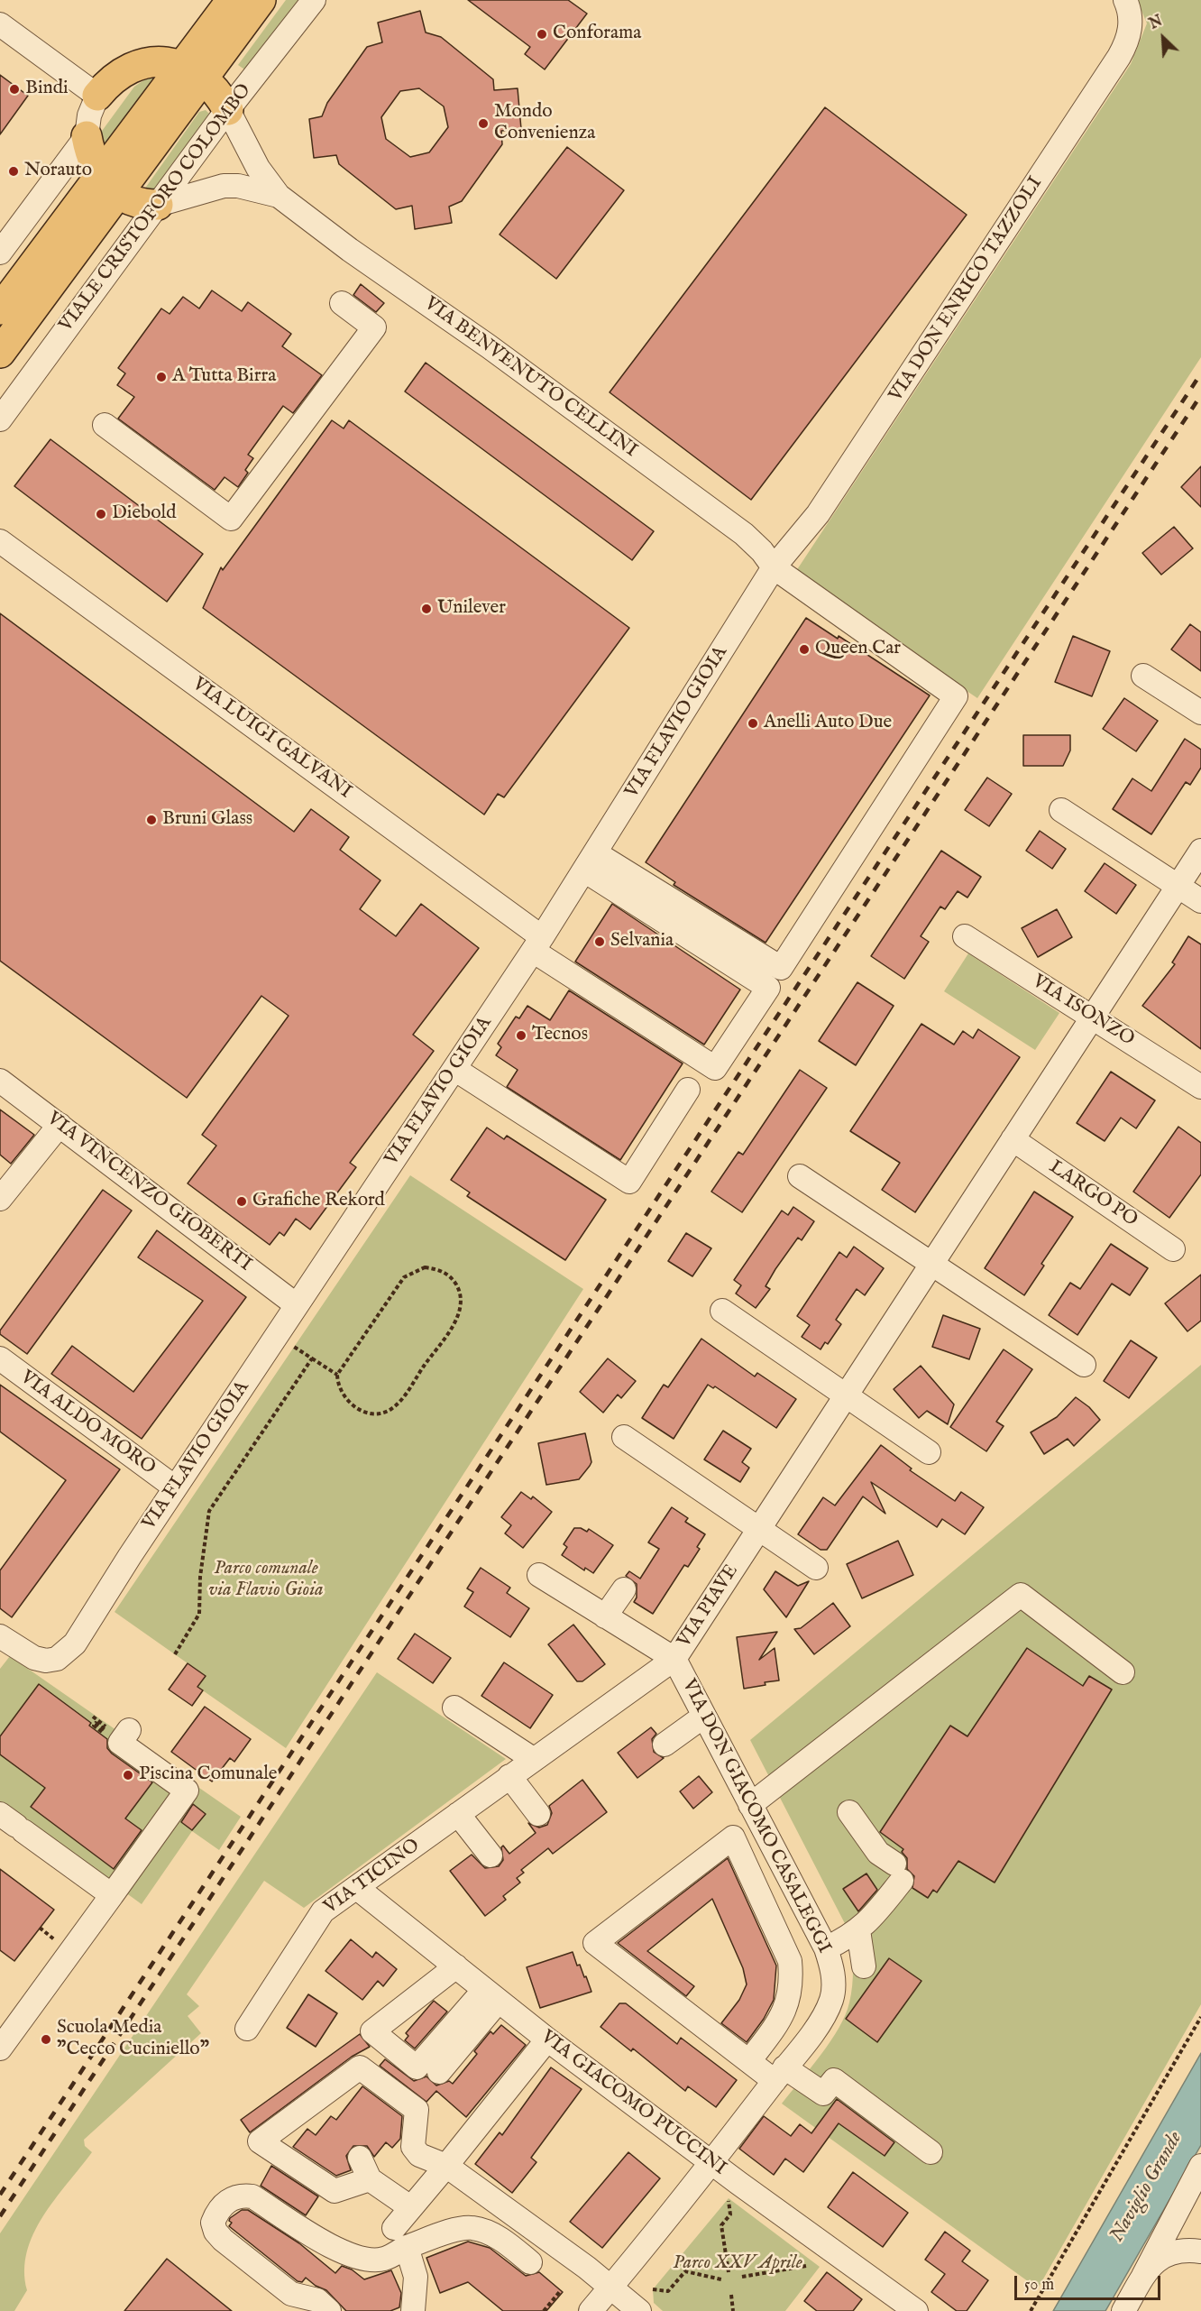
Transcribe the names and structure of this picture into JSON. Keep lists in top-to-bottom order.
{
  "streets": {
    "street": [
      "VIALE CRISTOFORO COLOMBO",
      "VIA DON ENRICO TAZZOLI",
      "VIA BENVENUTO CELLINI",
      "VIA FLAVIO GIOIA",
      "VIA LUIGI GALVANI",
      "VIA ISONZO",
      "VIA VINCENZO GIOBERTI",
      "LARGO PO",
      "VIA ALDO MORO",
      "VIA PIAVE",
      "VIA DON GIACOMO CASALEGGI",
      "VIA TICINO",
      "VIA GIACOMO PUCCINI"
    ]
  },
  "crossings": [
    ["VIA DON ENRICO TAZZOLI", "VIA BENVENUTO CELLINI"],
    ["VIA DON ENRICO TAZZOLI", "VIA FLAVIO GIOIA"],
    ["VIA BENVENUTO CELLINI", "VIA FLAVIO GIOIA"],
    ["VIA BENVENUTO CELLINI", "VIA LUIGI GALVANI"],
    ["VIA FLAVIO GIOIA", "VIA LUIGI GALVANI"],
    ["VIA FLAVIO GIOIA", "VIA VINCENZO GIOBERTI"],
    ["VIA FLAVIO GIOIA", "VIA ALDO MORO"],
    ["VIA PIAVE", "VIA DON GIACOMO CASALEGGI"],
    ["VIA PIAVE", "VIA TICINO"],
    ["VIA DON GIACOMO CASALEGGI", "VIA TICINO"],
    ["VIA DON GIACOMO CASALEGGI", "VIA GIACOMO PUCCINI"],
    ["VIA TICINO", "VIA GIACOMO PUCCINI"]
  ],
  "water": ["Naviglio Grande"],
  "parks": ["Parco comunale via Flavio Gioia", "Parco XXV Aprile"],
  "places": [
    "Conforama",
    "Bindi",
    "Mondo Convenienza",
    "Norauto",
    "A Tutta Birra",
    "Diebold",
    "Unilever",
    "Queen Car",
    "Anelli Auto Due",
    "Bruni Glass",
    "Selvania",
    "Tecnos",
    "Grafiche Rekord",
    "Piscina Comunale",
    "Scuola Media \"Cecco Cuciniello\""
  ],
  "scale_bar": "50 m",
  "north": "top left"
}
